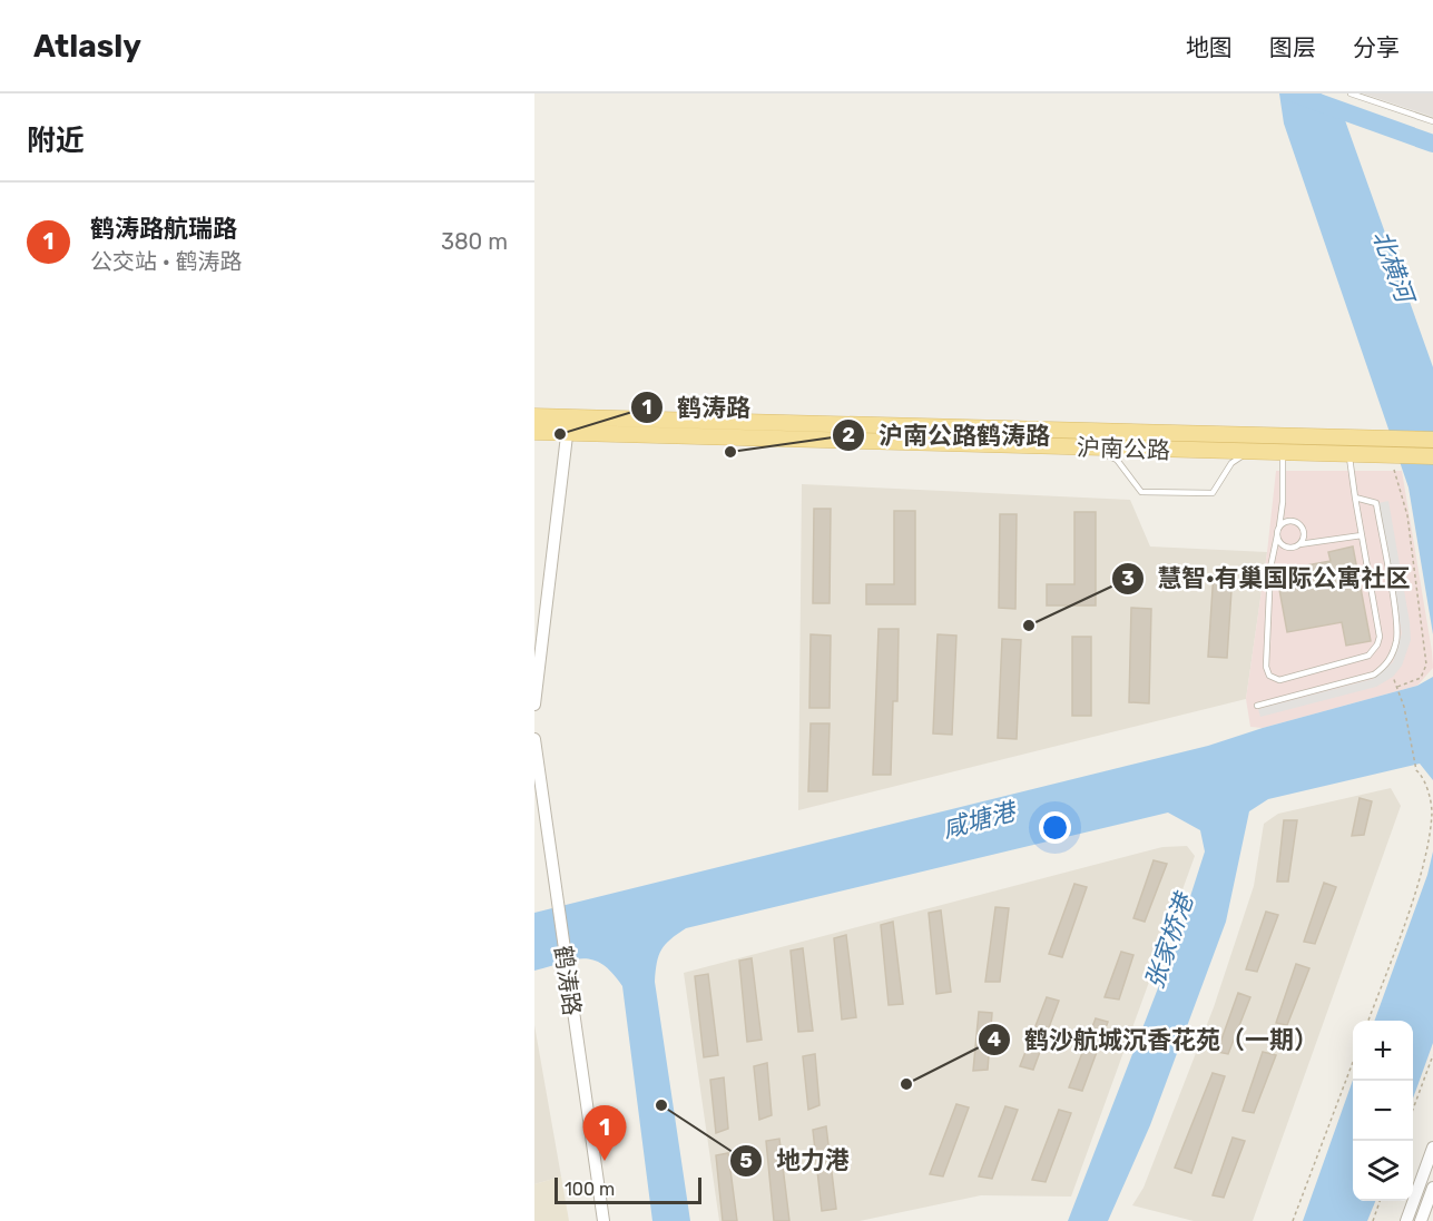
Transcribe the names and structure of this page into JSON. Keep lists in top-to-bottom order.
{
  "streets": {
    "main road": ["沪南公路"],
    "street": ["鹤涛路"]
  },
  "water": ["北横河", "咸塘港", "张家桥港"],
  "places": [
    "鹤涛路",
    "沪南公路鹤涛路",
    "慧智·有巢国际公寓社区",
    "鹤沙航城沉香花苑（一期）",
    "地力港"
  ],
  "scale_bar": "100 m",
  "page": {
    "header": "Atlasly",
    "nav": ["地图", "图层", "分享"],
    "heading": "附近",
    "list": [
      {
        "mark": "1",
        "name": "鹤涛路航瑞路",
        "note": "公交站 · 鹤涛路",
        "value": "380 m"
      }
    ],
    "map_buttons": ["+", "−"],
    "pins": "1",
    "scale": "100 m"
  }
}
